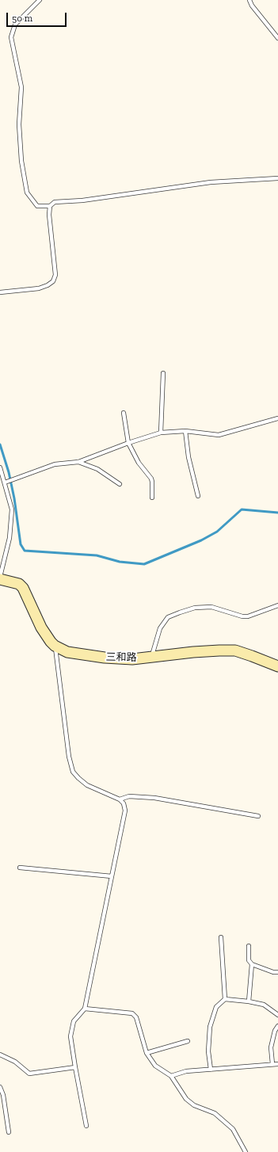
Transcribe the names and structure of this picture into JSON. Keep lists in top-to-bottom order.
{
  "streets": {
    "main road": ["三和路"]
  },
  "scale_bar": "50 m"
}
